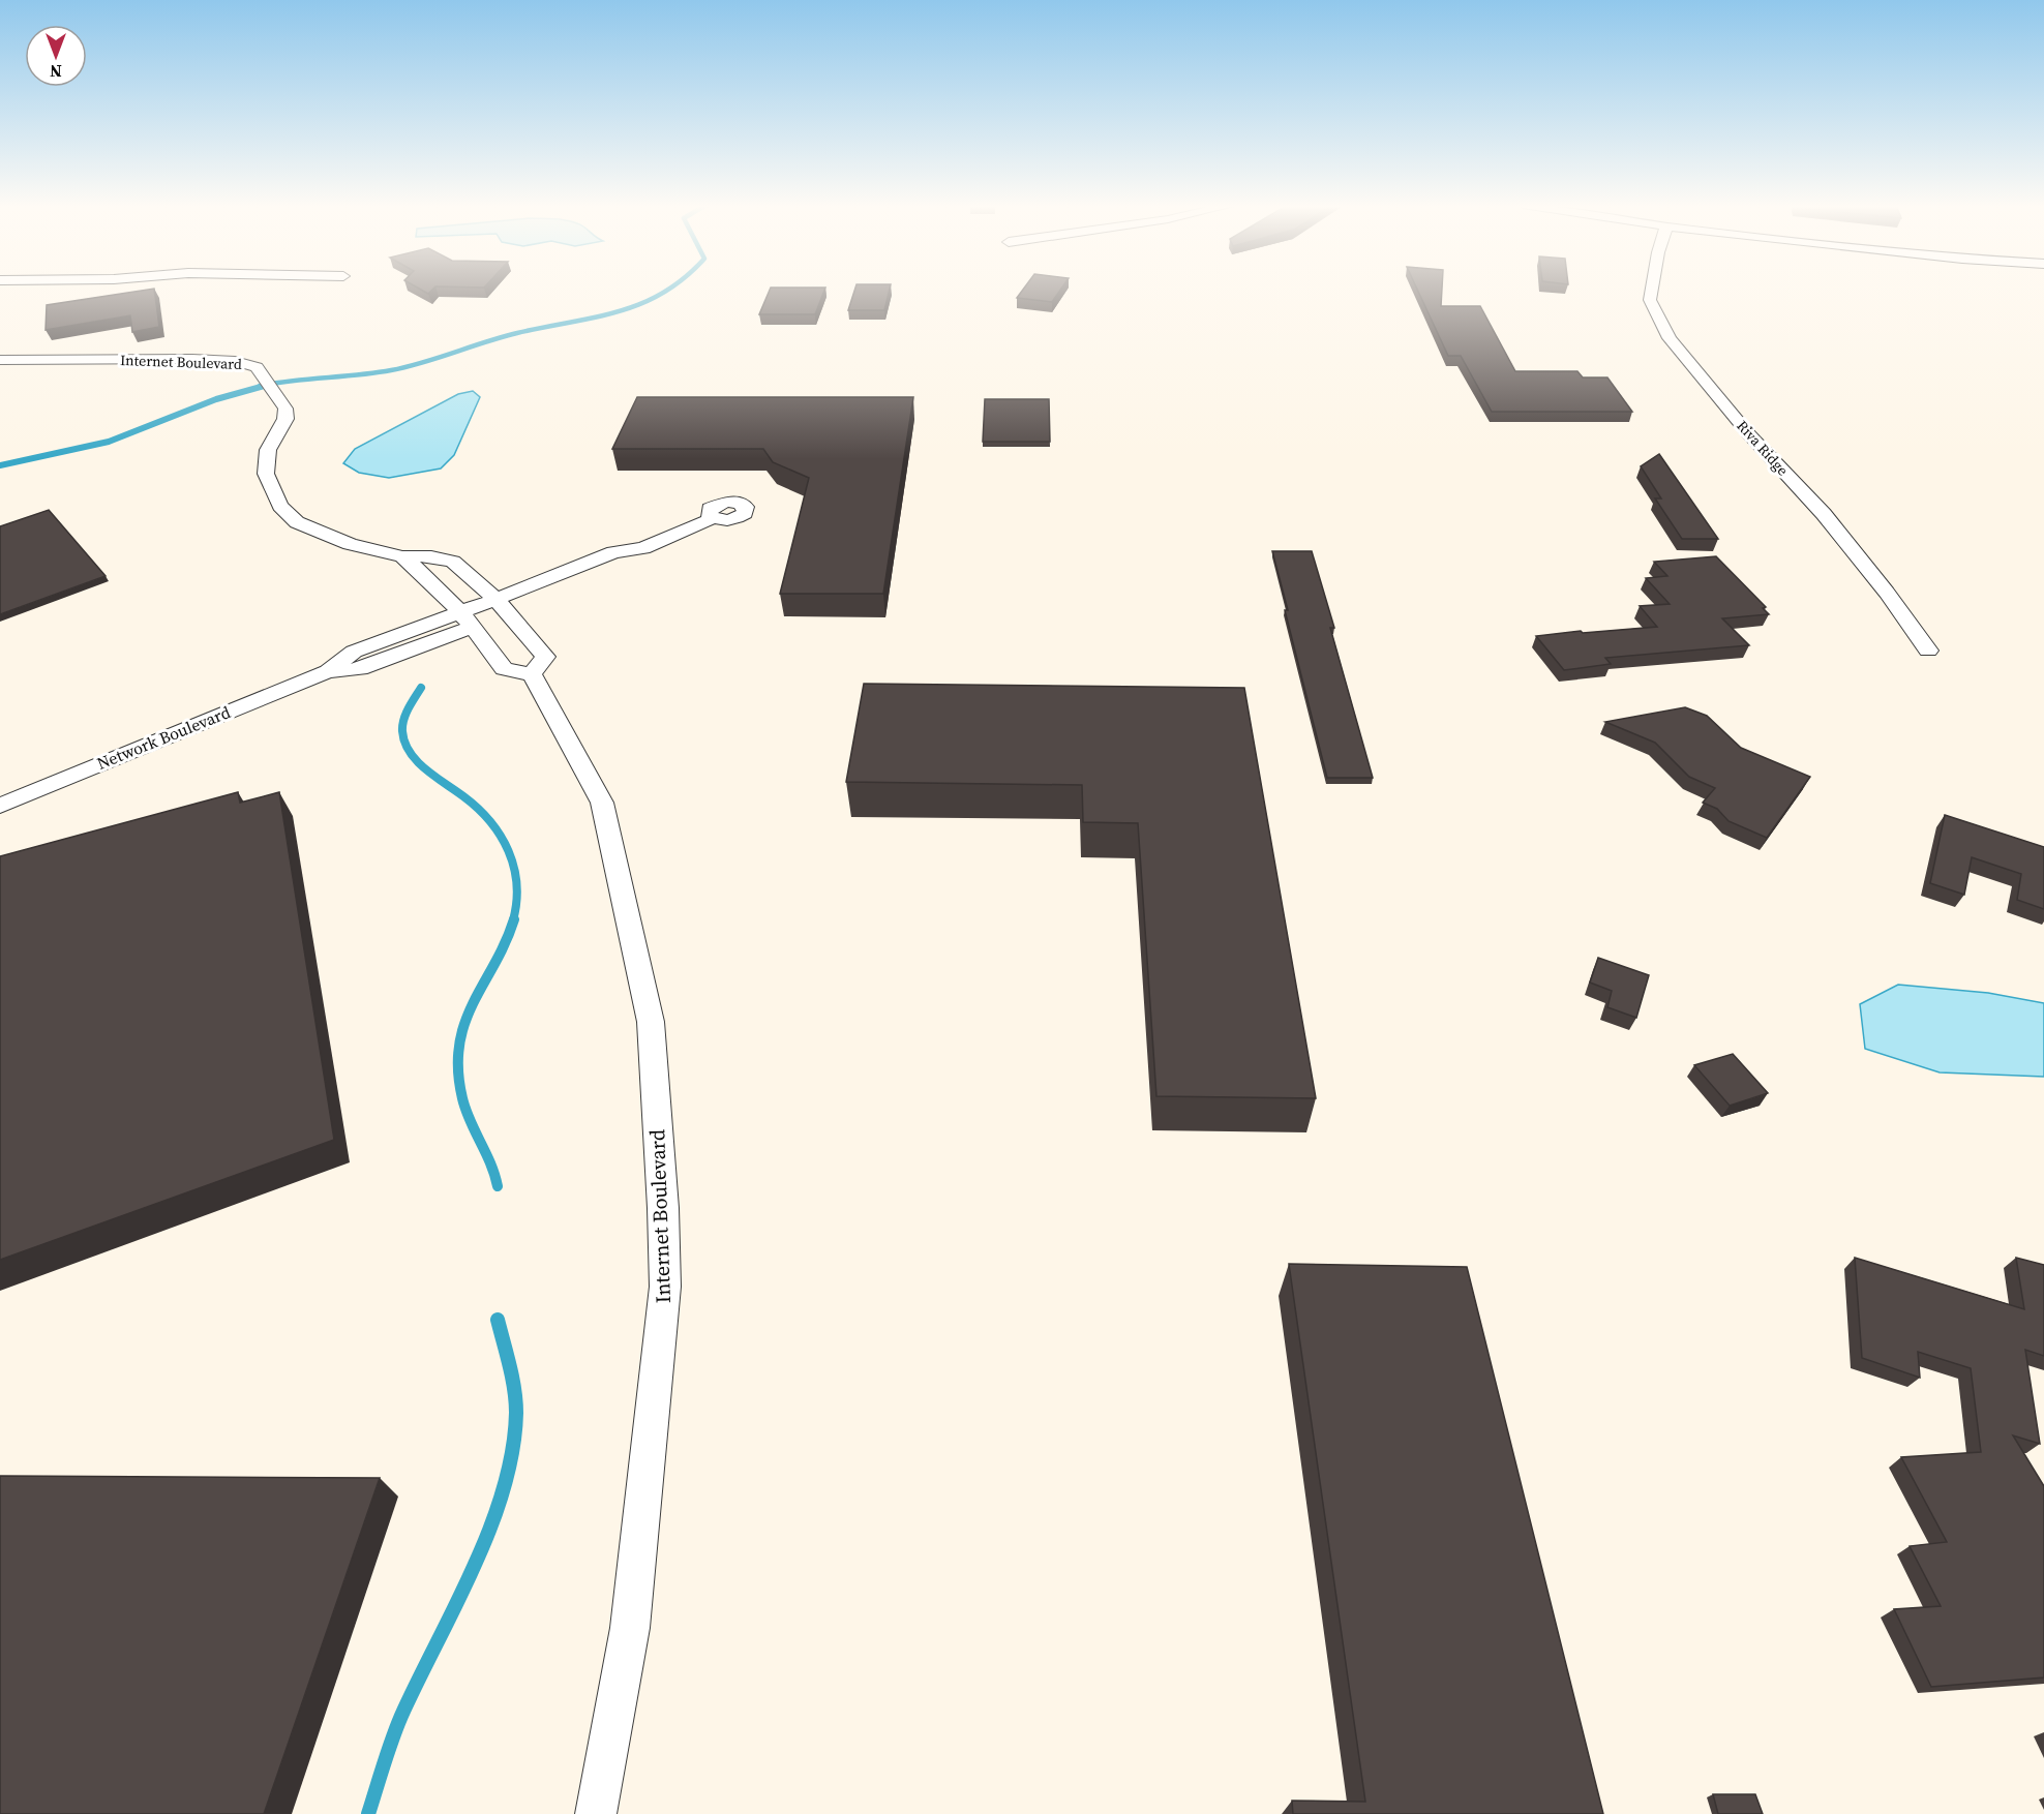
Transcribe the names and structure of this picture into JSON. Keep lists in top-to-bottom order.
{
  "streets": {
    "street": ["Internet Boulevard", "Riva Ridge", "Network Boulevard"]
  },
  "crossings": [
    ["Internet Boulevard", "Network Boulevard"]
  ],
  "north": "bottom"
}
